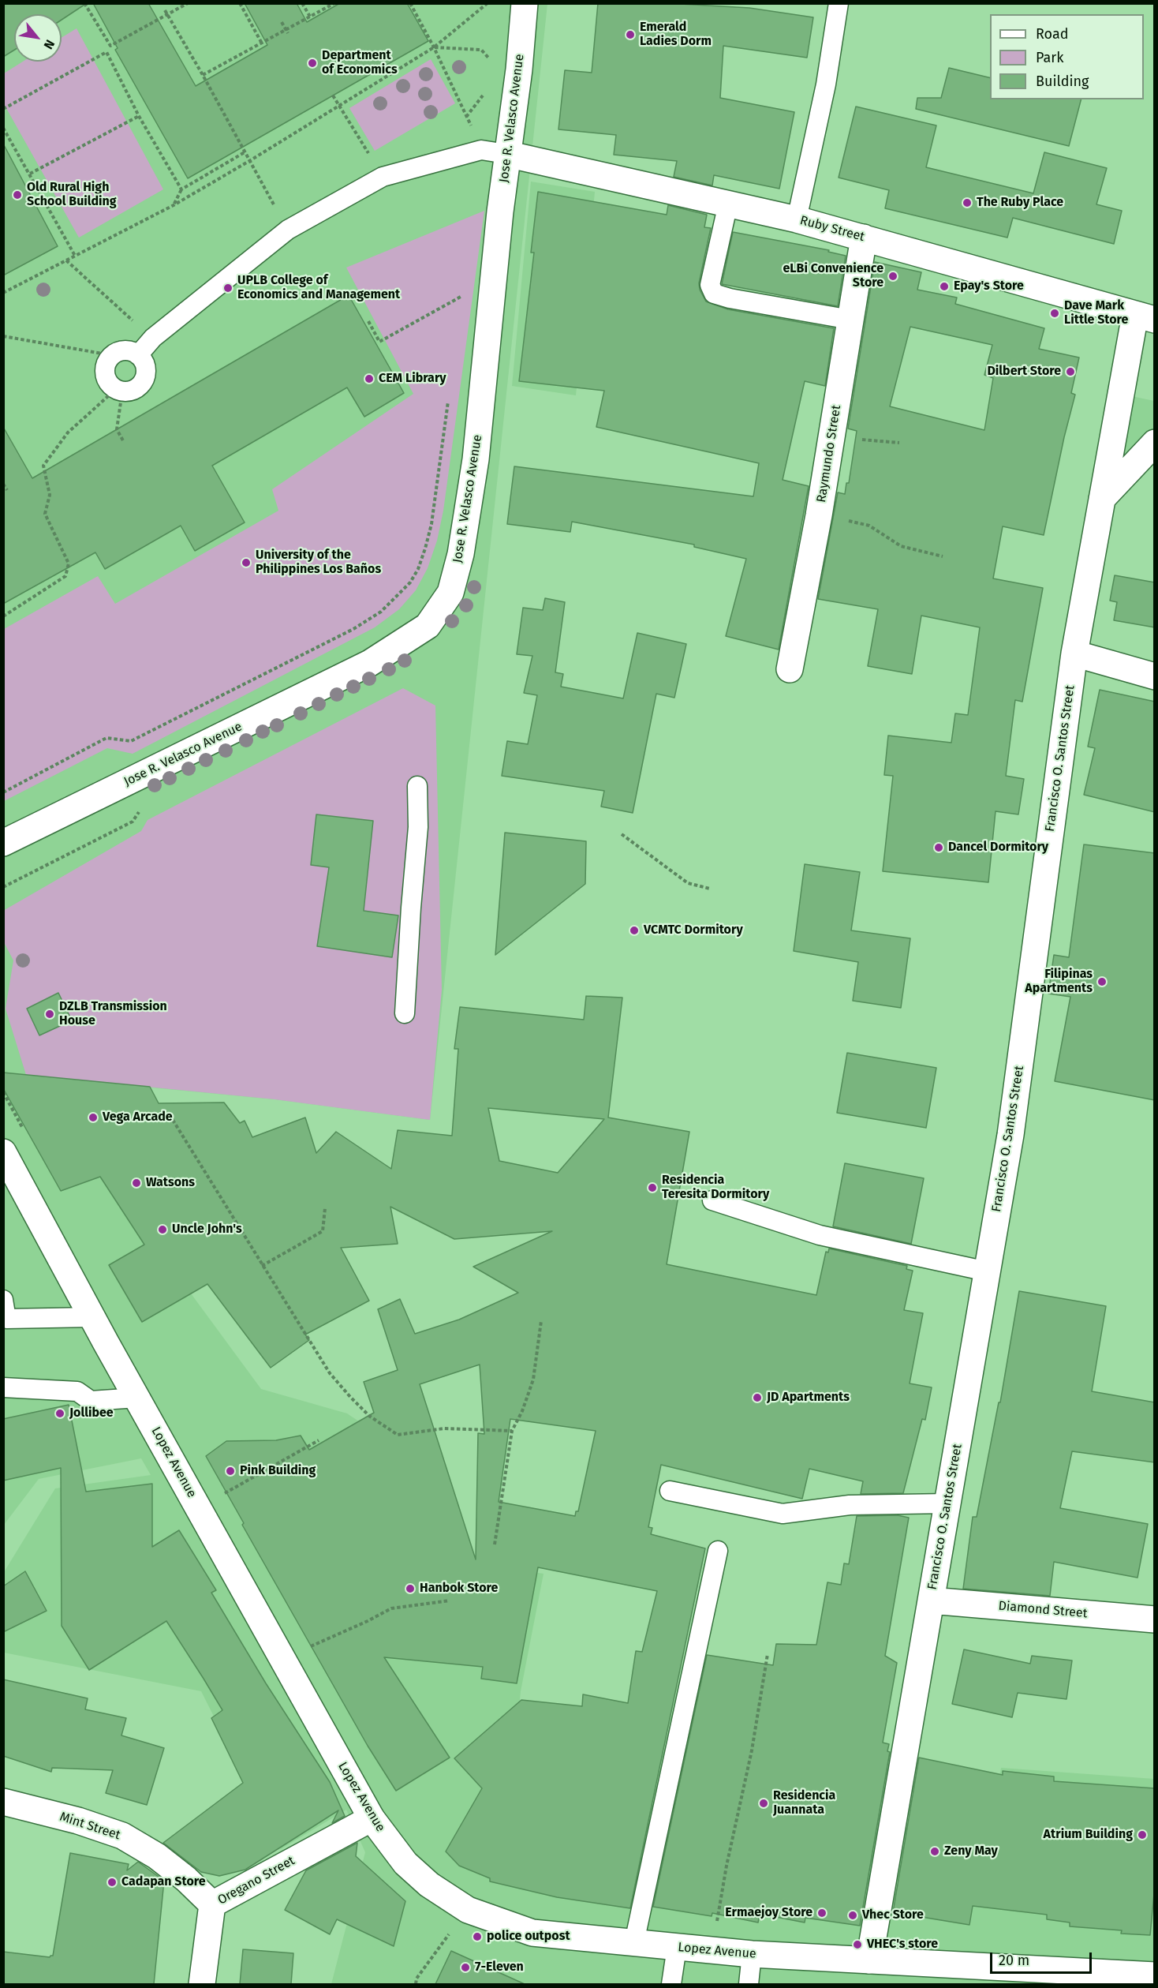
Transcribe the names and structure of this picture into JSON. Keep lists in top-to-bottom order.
{
  "streets": {
    "street": [
      "Jose R. Velasco Avenue",
      "Ruby Street",
      "Raymundo Street",
      "Francisco O. Santos Street",
      "Lopez Avenue",
      "Diamond Street",
      "Mint Street",
      "Oregano Street"
    ]
  },
  "crossings": [
    ["Jose R. Velasco Avenue", "Ruby Street"],
    ["Ruby Street", "Raymundo Street"],
    ["Ruby Street", "Francisco O. Santos Street"],
    ["Francisco O. Santos Street", "Lopez Avenue"],
    ["Francisco O. Santos Street", "Diamond Street"],
    ["Lopez Avenue", "Oregano Street"],
    ["Mint Street", "Oregano Street"]
  ],
  "places": [
    "Emerald Ladies Dorm",
    "Department of Economics",
    "Old Rural High School Building",
    "The Ruby Place",
    "eLBi Convenience Store",
    "Epay's Store",
    "UPLB College of Economics and Management",
    "Dave Mark Little Store",
    "Dilbert Store",
    "CEM Library",
    "University of the Philippines Los Baños",
    "Dancel Dormitory",
    "VCMTC Dormitory",
    "Filipinas Apartments",
    "DZLB Transmission House",
    "Vega Arcade",
    "Watsons",
    "Residencia Teresita Dormitory",
    "Uncle John's",
    "JD Apartments",
    "Jollibee",
    "Pink Building",
    "Hanbok Store",
    "Residencia Juannata",
    "Atrium Building",
    "Zeny May",
    "Cadapan Store",
    "Ermaejoy Store",
    "Vhec Store",
    "police outpost",
    "VHEC's store",
    "7-Eleven"
  ],
  "legend": ["Road", "Park", "Building"],
  "scale_bar": "20 m",
  "north": "bottom right"
}
